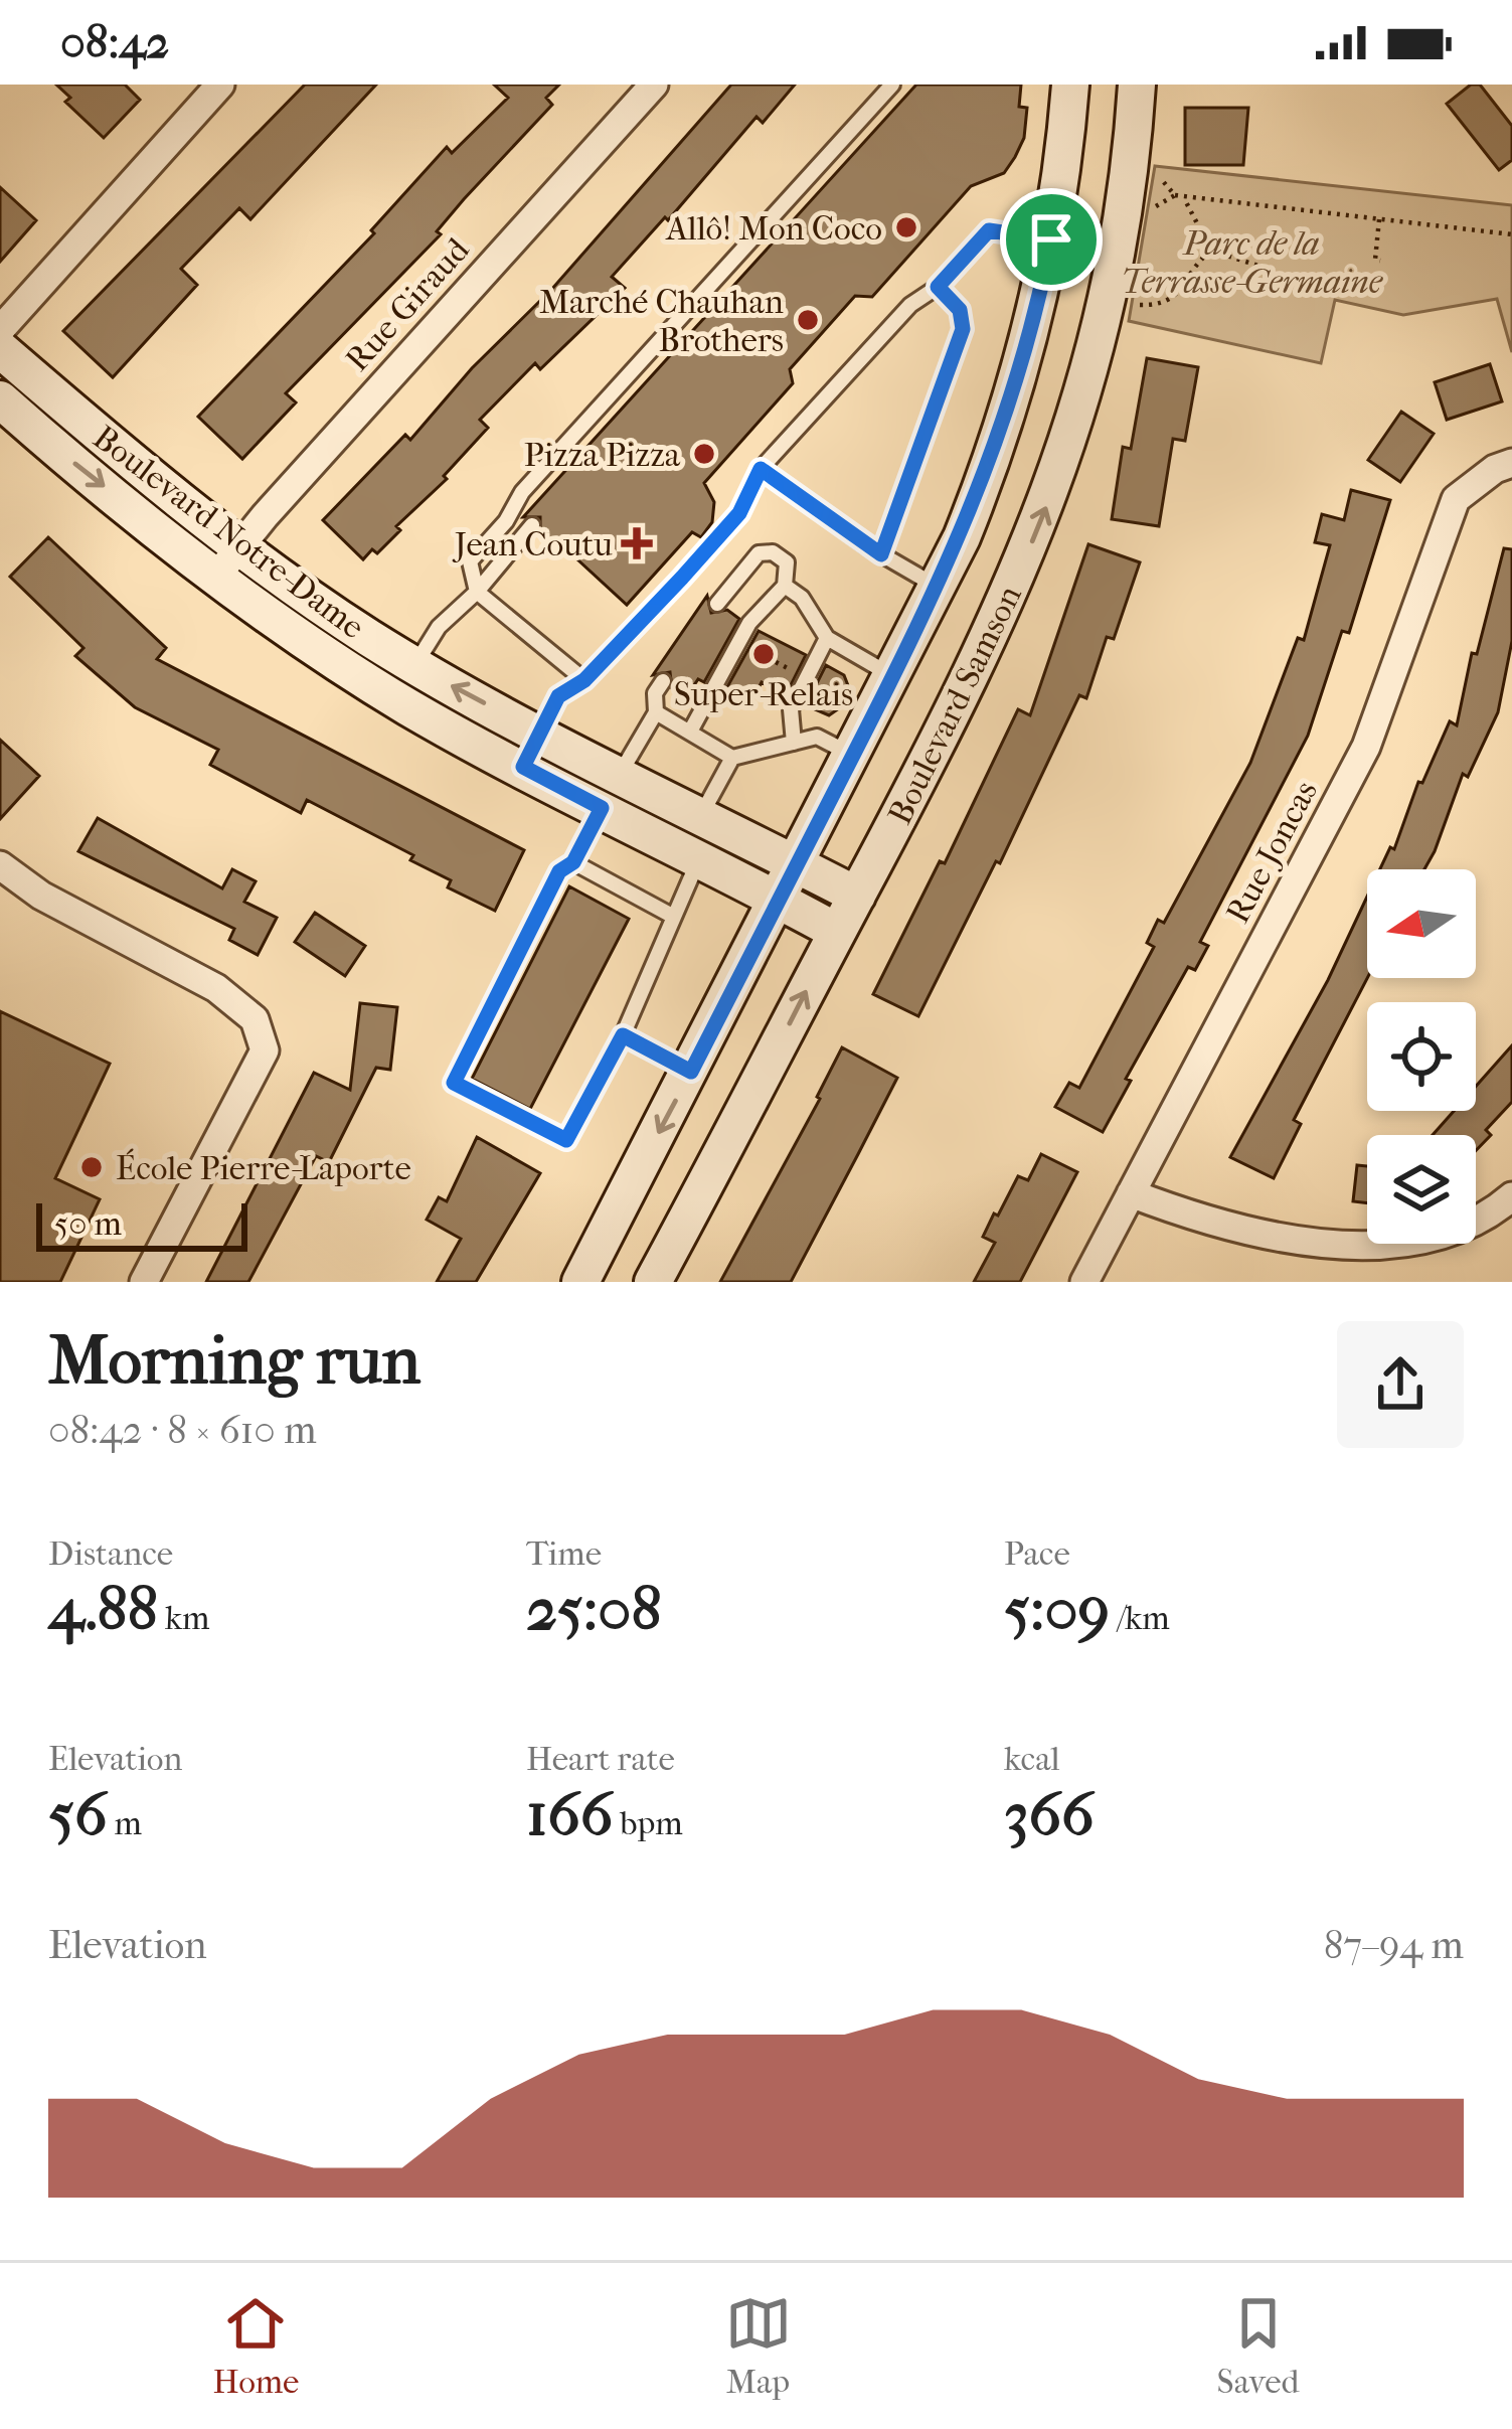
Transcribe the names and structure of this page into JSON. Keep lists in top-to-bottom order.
{
  "streets": {
    "street": [
      "Rue Giraud",
      "Boulevard Notre-Dame",
      "Boulevard Samson",
      "Rue Joncas"
    ]
  },
  "crossings": [
    ["Rue Giraud", "Boulevard Notre-Dame"],
    ["Boulevard Notre-Dame", "Boulevard Samson"]
  ],
  "parks": ["Parc de la Terrasse-Germaine"],
  "places": {
    "other": [
      "Allô! Mon Coco",
      "Marché Chauhan Brothers",
      "Pizza Pizza",
      "Super-Relais",
      "École Pierre-Laporte"
    ],
    "health": ["Jean Coutu"]
  },
  "scale_bar": "50 m",
  "north": "left",
  "page": {
    "status": "08:42",
    "scale": "50 m",
    "heading": ["Morning run", "08:42 · 8 × 610 m"],
    "stats": [
      ["Distance", "4.88 km"],
      ["Time", "25:08"],
      ["Pace", "5:09 /km"],
      ["Elevation", "56 m"],
      ["Heart rate", "166 bpm"],
      ["kcal", "366"]
    ],
    "chart": ["Elevation", "87–94 m"],
    "tabs": ["Home", "Map", "Saved"]
  }
}
